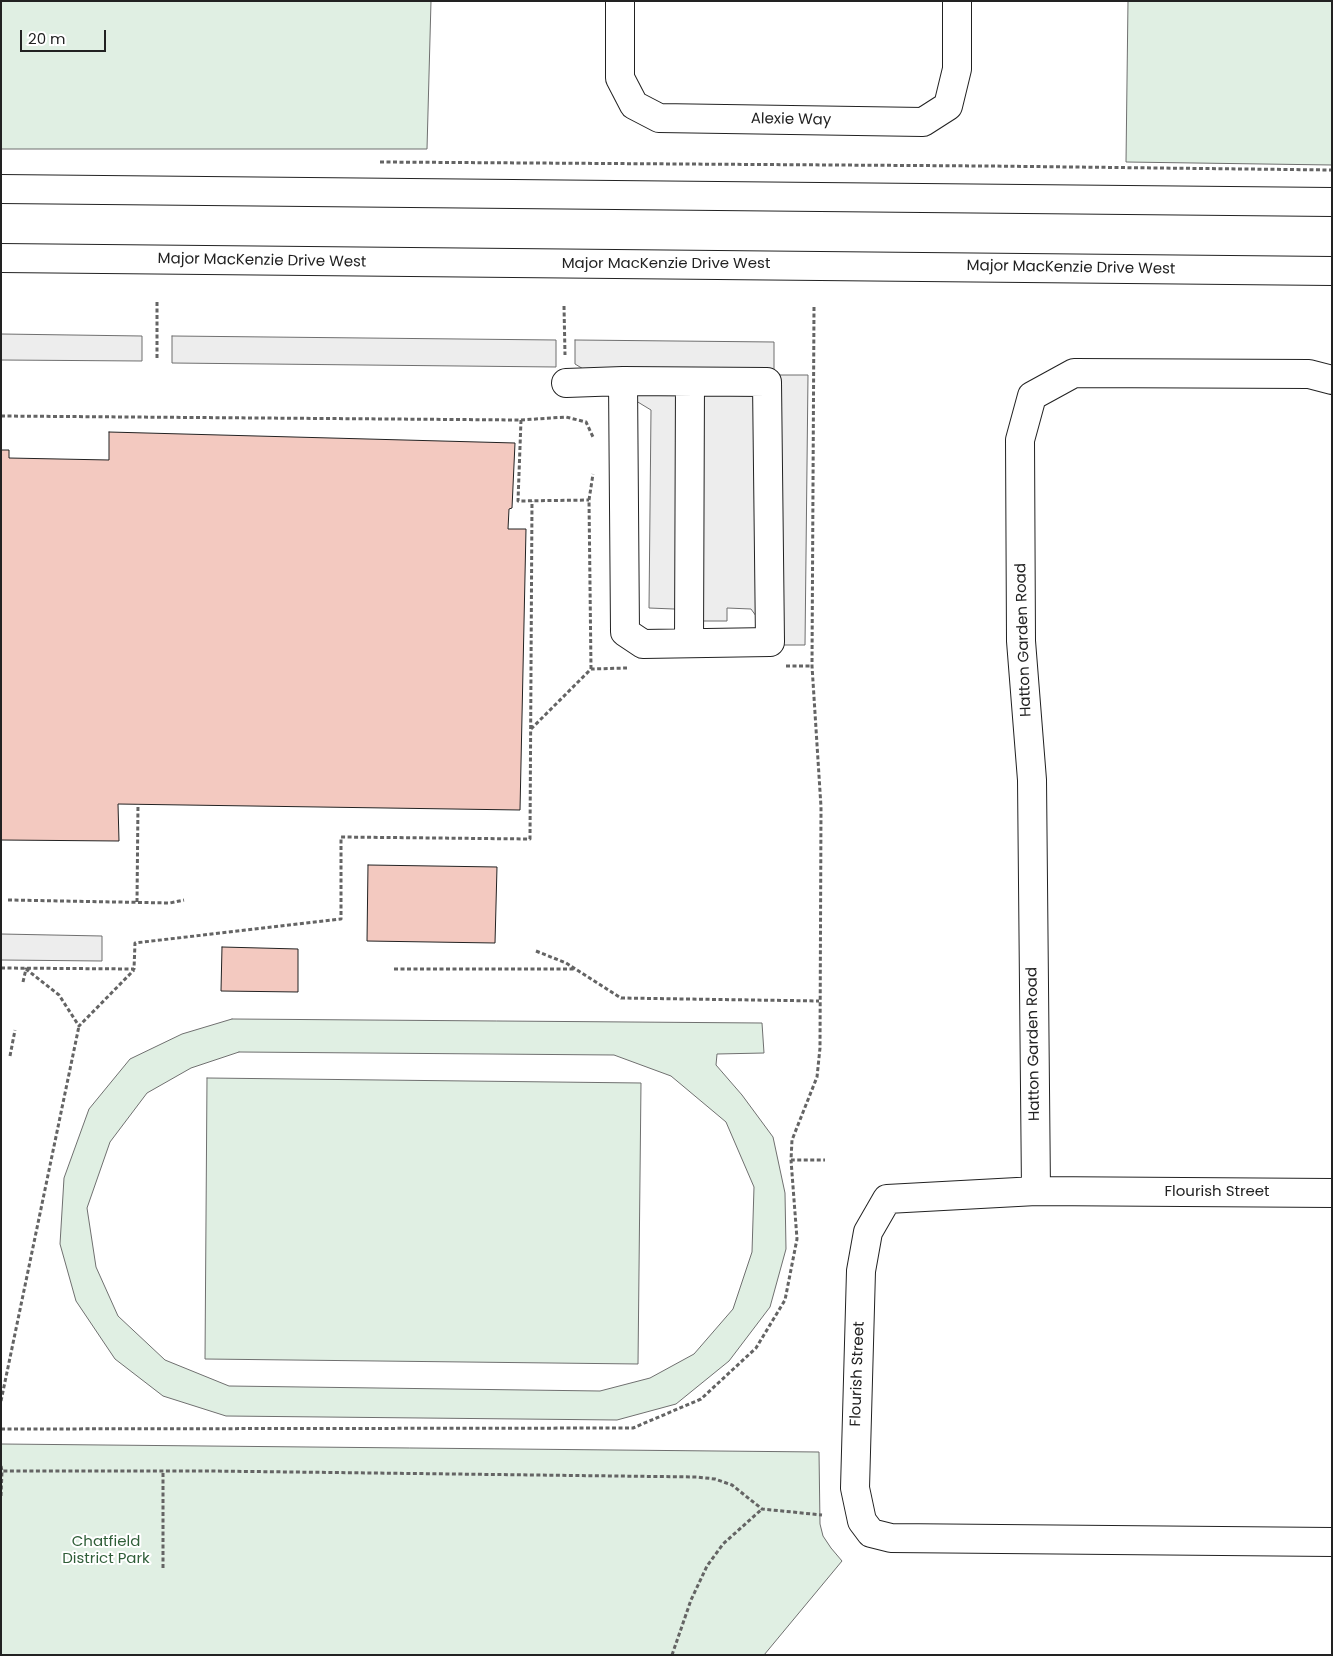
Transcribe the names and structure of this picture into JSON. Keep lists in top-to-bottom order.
{
  "streets": {
    "street": [
      "Alexie Way",
      "Major MacKenzie Drive West",
      "Hatton Garden Road",
      "Flourish Street"
    ]
  },
  "crossings": [
    ["Hatton Garden Road", "Flourish Street"]
  ],
  "parks": ["Chatfield District Park"],
  "scale_bar": "20 m"
}
